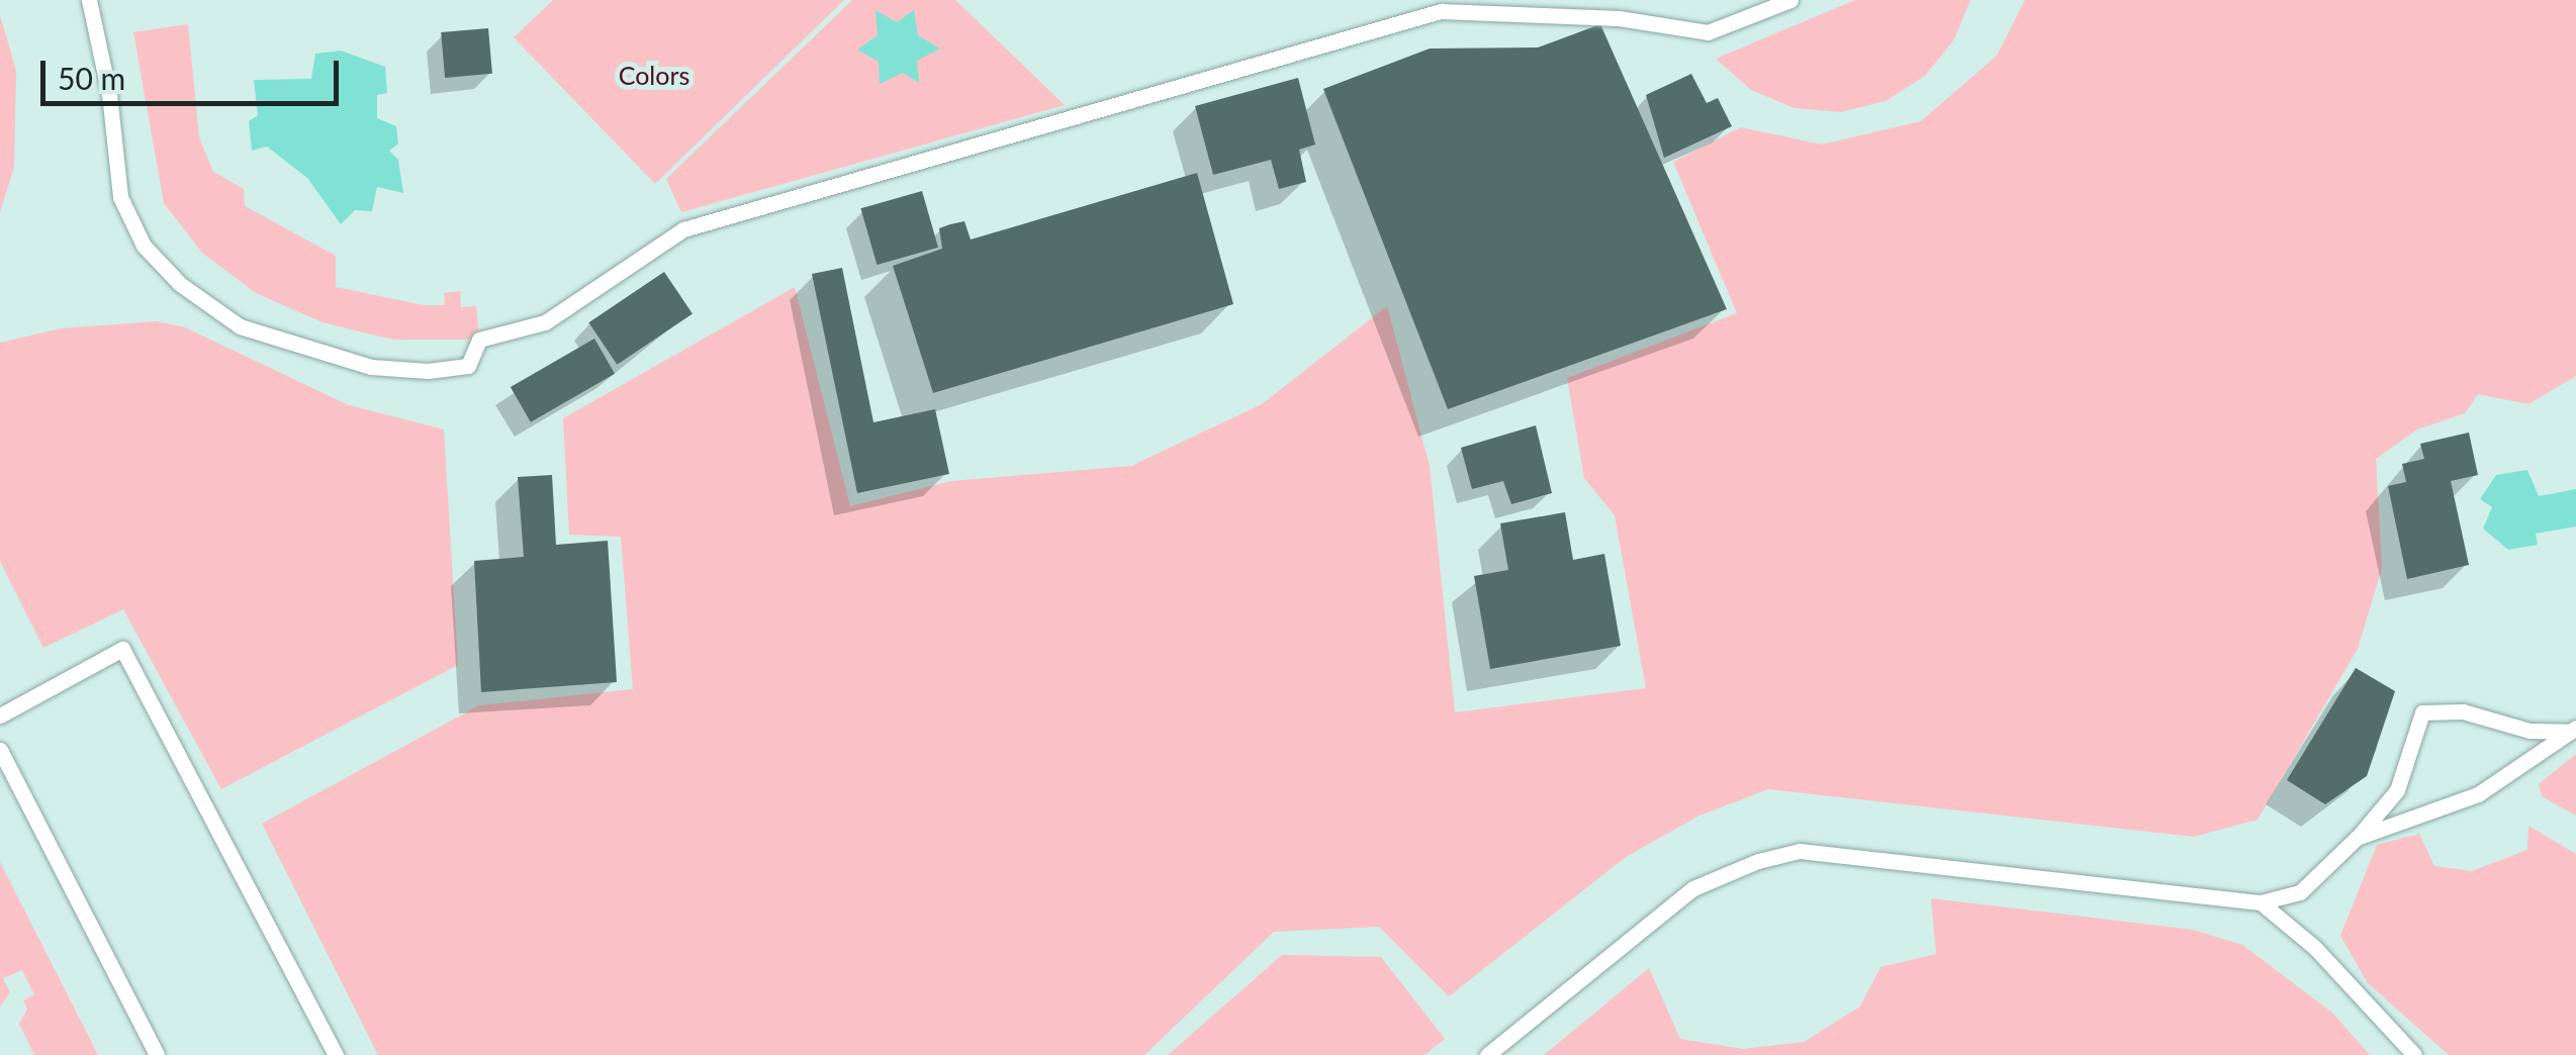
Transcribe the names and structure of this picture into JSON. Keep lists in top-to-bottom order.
{
  "parks": ["Colors"],
  "scale_bar": "50 m"
}
